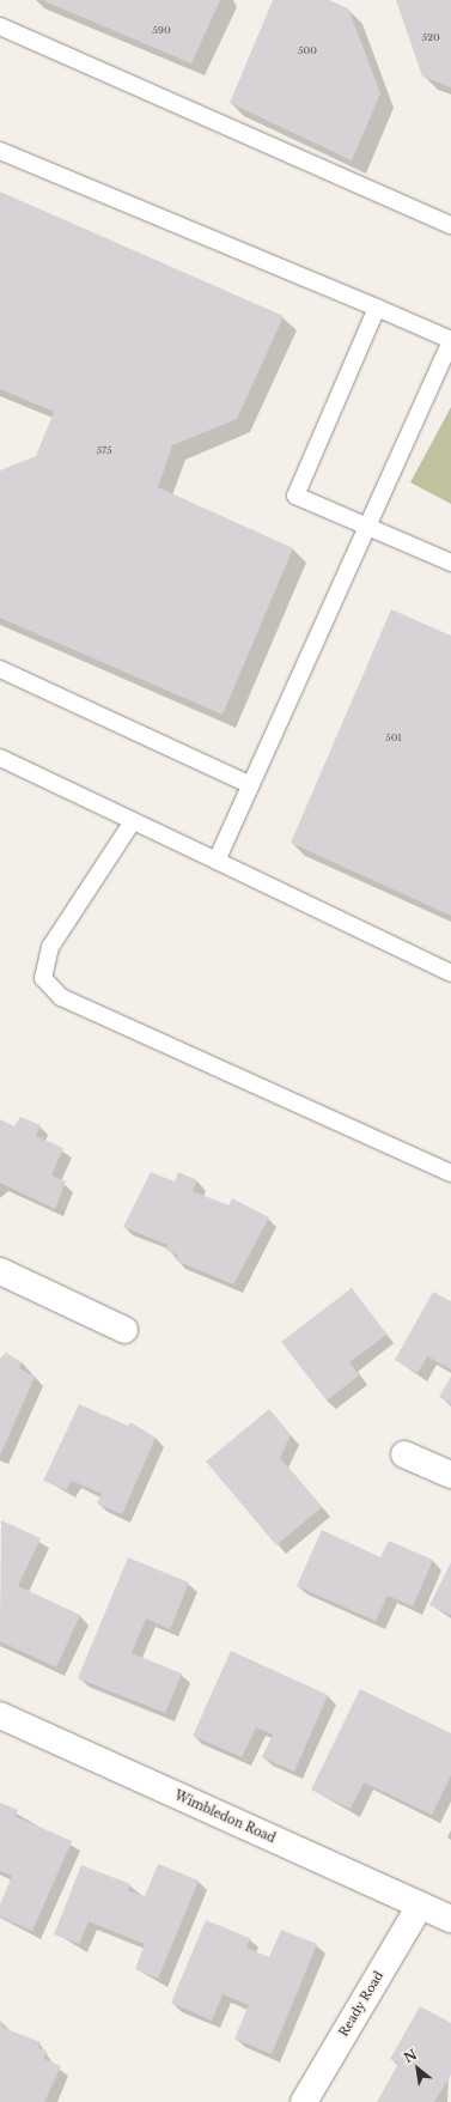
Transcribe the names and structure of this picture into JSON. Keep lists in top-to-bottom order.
{
  "streets": {
    "street": ["Wimbledon Road", "Ready Road"]
  },
  "crossings": [
    ["Wimbledon Road", "Ready Road"]
  ],
  "house_numbers": [
    "590",
    "520",
    "500",
    "575",
    "501"
  ],
  "north": "top left"
}
